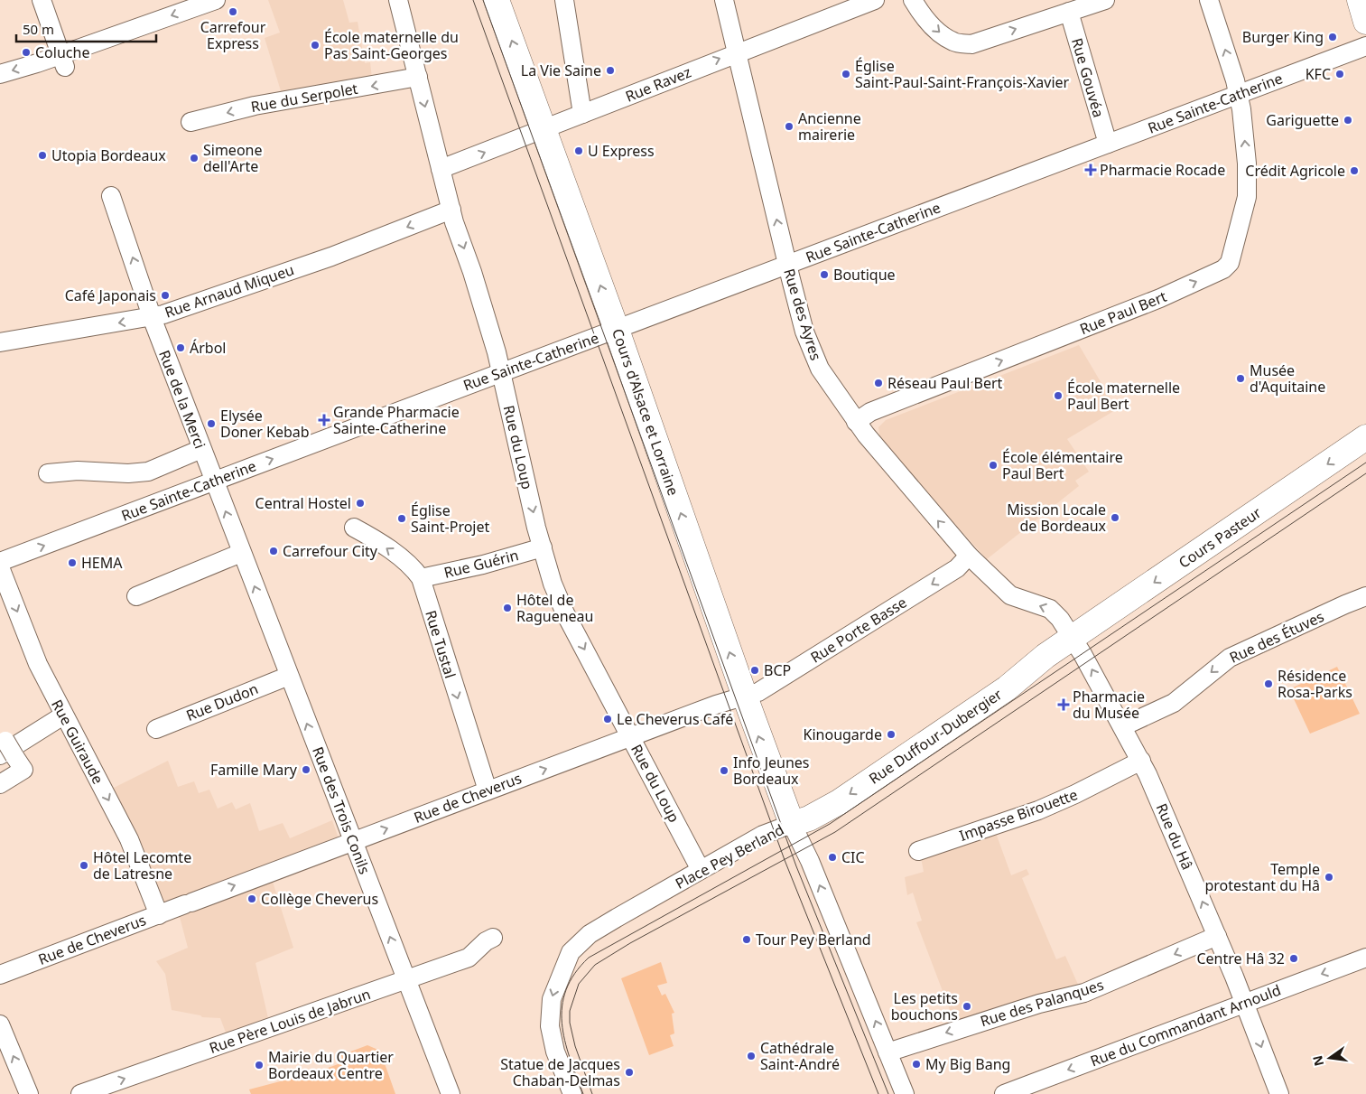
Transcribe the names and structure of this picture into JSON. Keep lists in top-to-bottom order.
{
  "streets": {
    "street": [
      "Rue Gouvéa",
      "Rue Ravez",
      "Rue du Serpolet",
      "Rue Sainte-Catherine",
      "Rue Arnaud Miqueu",
      "Rue Paul Bert",
      "Rue des Ayres",
      "Rue de la Merci",
      "Cours d'Alsace et Lorraine",
      "Rue du Loup",
      "Cours Pasteur",
      "Rue Guérin",
      "Rue Porte Basse",
      "Rue des Étuves",
      "Rue Tustal",
      "Rue Dudon",
      "Rue Duffour-Dubergier",
      "Rue Guiraude",
      "Rue de Cheverus",
      "Rue des Trois Conils",
      "Impasse Birouette",
      "Rue du Hâ",
      "Place Pey Berland",
      "Rue des Palanques",
      "Rue Père Louis de Jabrun",
      "Rue du Commandant Arnould"
    ]
  },
  "crossings": [
    ["Rue Gouvéa", "Rue Sainte-Catherine"],
    ["Rue Ravez", "Rue des Ayres"],
    ["Rue Ravez", "Cours d'Alsace et Lorraine"],
    ["Rue Ravez", "Rue du Loup"],
    ["Rue du Serpolet", "Rue du Loup"],
    ["Rue Sainte-Catherine", "Rue Paul Bert"],
    ["Rue Sainte-Catherine", "Rue des Ayres"],
    ["Rue Sainte-Catherine", "Rue de la Merci"],
    ["Rue Sainte-Catherine", "Cours d'Alsace et Lorraine"],
    ["Rue Sainte-Catherine", "Rue du Loup"],
    ["Rue Arnaud Miqueu", "Rue de la Merci"],
    ["Rue Arnaud Miqueu", "Rue du Loup"],
    ["Rue Paul Bert", "Rue des Ayres"],
    ["Rue des Ayres", "Cours Pasteur"],
    ["Rue des Ayres", "Rue Porte Basse"],
    ["Rue des Ayres", "Rue Duffour-Dubergier"],
    ["Rue des Ayres", "Rue du Hâ"],
    ["Rue de la Merci", "Rue des Trois Conils"],
    ["Cours d'Alsace et Lorraine", "Rue Porte Basse"],
    ["Cours d'Alsace et Lorraine", "Rue Duffour-Dubergier"],
    ["Cours d'Alsace et Lorraine", "Rue de Cheverus"],
    ["Cours d'Alsace et Lorraine", "Place Pey Berland"],
    ["Rue du Loup", "Rue Guérin"],
    ["Rue du Loup", "Rue de Cheverus"],
    ["Rue du Loup", "Place Pey Berland"],
    ["Cours Pasteur", "Rue Duffour-Dubergier"],
    ["Cours Pasteur", "Rue du Hâ"],
    ["Rue Guérin", "Rue Tustal"],
    ["Rue Porte Basse", "Rue de Cheverus"],
    ["Rue des Étuves", "Rue du Hâ"],
    ["Rue Tustal", "Rue de Cheverus"],
    ["Rue Dudon", "Rue des Trois Conils"],
    ["Rue Duffour-Dubergier", "Rue du Hâ"],
    ["Rue Duffour-Dubergier", "Place Pey Berland"],
    ["Rue Guiraude", "Rue de Cheverus"],
    ["Rue de Cheverus", "Rue des Trois Conils"],
    ["Rue des Trois Conils", "Rue Père Louis de Jabrun"],
    ["Impasse Birouette", "Rue du Hâ"],
    ["Rue du Hâ", "Rue des Palanques"],
    ["Rue du Hâ", "Rue du Commandant Arnould"],
    ["Place Pey Berland", "Rue des Palanques"]
  ],
  "one_way": [
    "Rue Ravez",
    "Rue du Serpolet",
    "Rue Arnaud Miqueu",
    "Rue Paul Bert",
    "Rue des Ayres",
    "Rue de la Merci",
    "Cours d'Alsace et Lorraine",
    "Rue du Loup",
    "Cours Pasteur",
    "Rue Porte Basse",
    "Rue des Étuves",
    "Rue Duffour-Dubergier",
    "Rue Guiraude",
    "Rue de Cheverus",
    "Rue des Trois Conils",
    "Rue des Palanques",
    "Rue Père Louis de Jabrun",
    "Rue du Commandant Arnould"
  ],
  "places": {
    "other": [
      "Carrefour Express",
      "Burger King",
      "École maternelle du Pas Saint-Georges",
      "Coluche",
      "La Vie Saine",
      "Église Saint-Paul-Saint-François-Xavier",
      "KFC",
      "Gariguette",
      "Ancienne mairerie",
      "U Express",
      "Utopia Bordeaux",
      "Simeone dell'Arte",
      "Crédit Agricole",
      "Boutique",
      "Café Japonais",
      "Árbol",
      "Musée d'Aquitaine",
      "Réseau Paul Bert",
      "École maternelle Paul Bert",
      "Elysée Doner Kebab",
      "École élémentaire Paul Bert",
      "Central Hostel",
      "Mission Locale de Bordeaux",
      "Église Saint-Projet",
      "Carrefour City",
      "HEMA",
      "Hôtel de Ragueneau",
      "BCP",
      "Résidence Rosa-Parks",
      "Le Cheverus Café",
      "Kinougarde",
      "Famille Mary",
      "Info Jeunes Bordeaux",
      "CIC",
      "Hôtel Lecomte de Latresne",
      "Temple protestant du Hâ",
      "Collège Cheverus",
      "Tour Pey Berland",
      "Centre Hâ 32",
      "Les petits bouchons",
      "Cathédrale Saint-André",
      "My Big Bang",
      "Mairie du Quartier Bordeaux Centre",
      "Statue de Jacques Chaban-Delmas"
    ],
    "health": ["Pharmacie Rocade", "Grande Pharmacie Sainte-Catherine", "Pharmacie du Musée"]
  },
  "scale_bar": "50 m",
  "north": "left"
}
